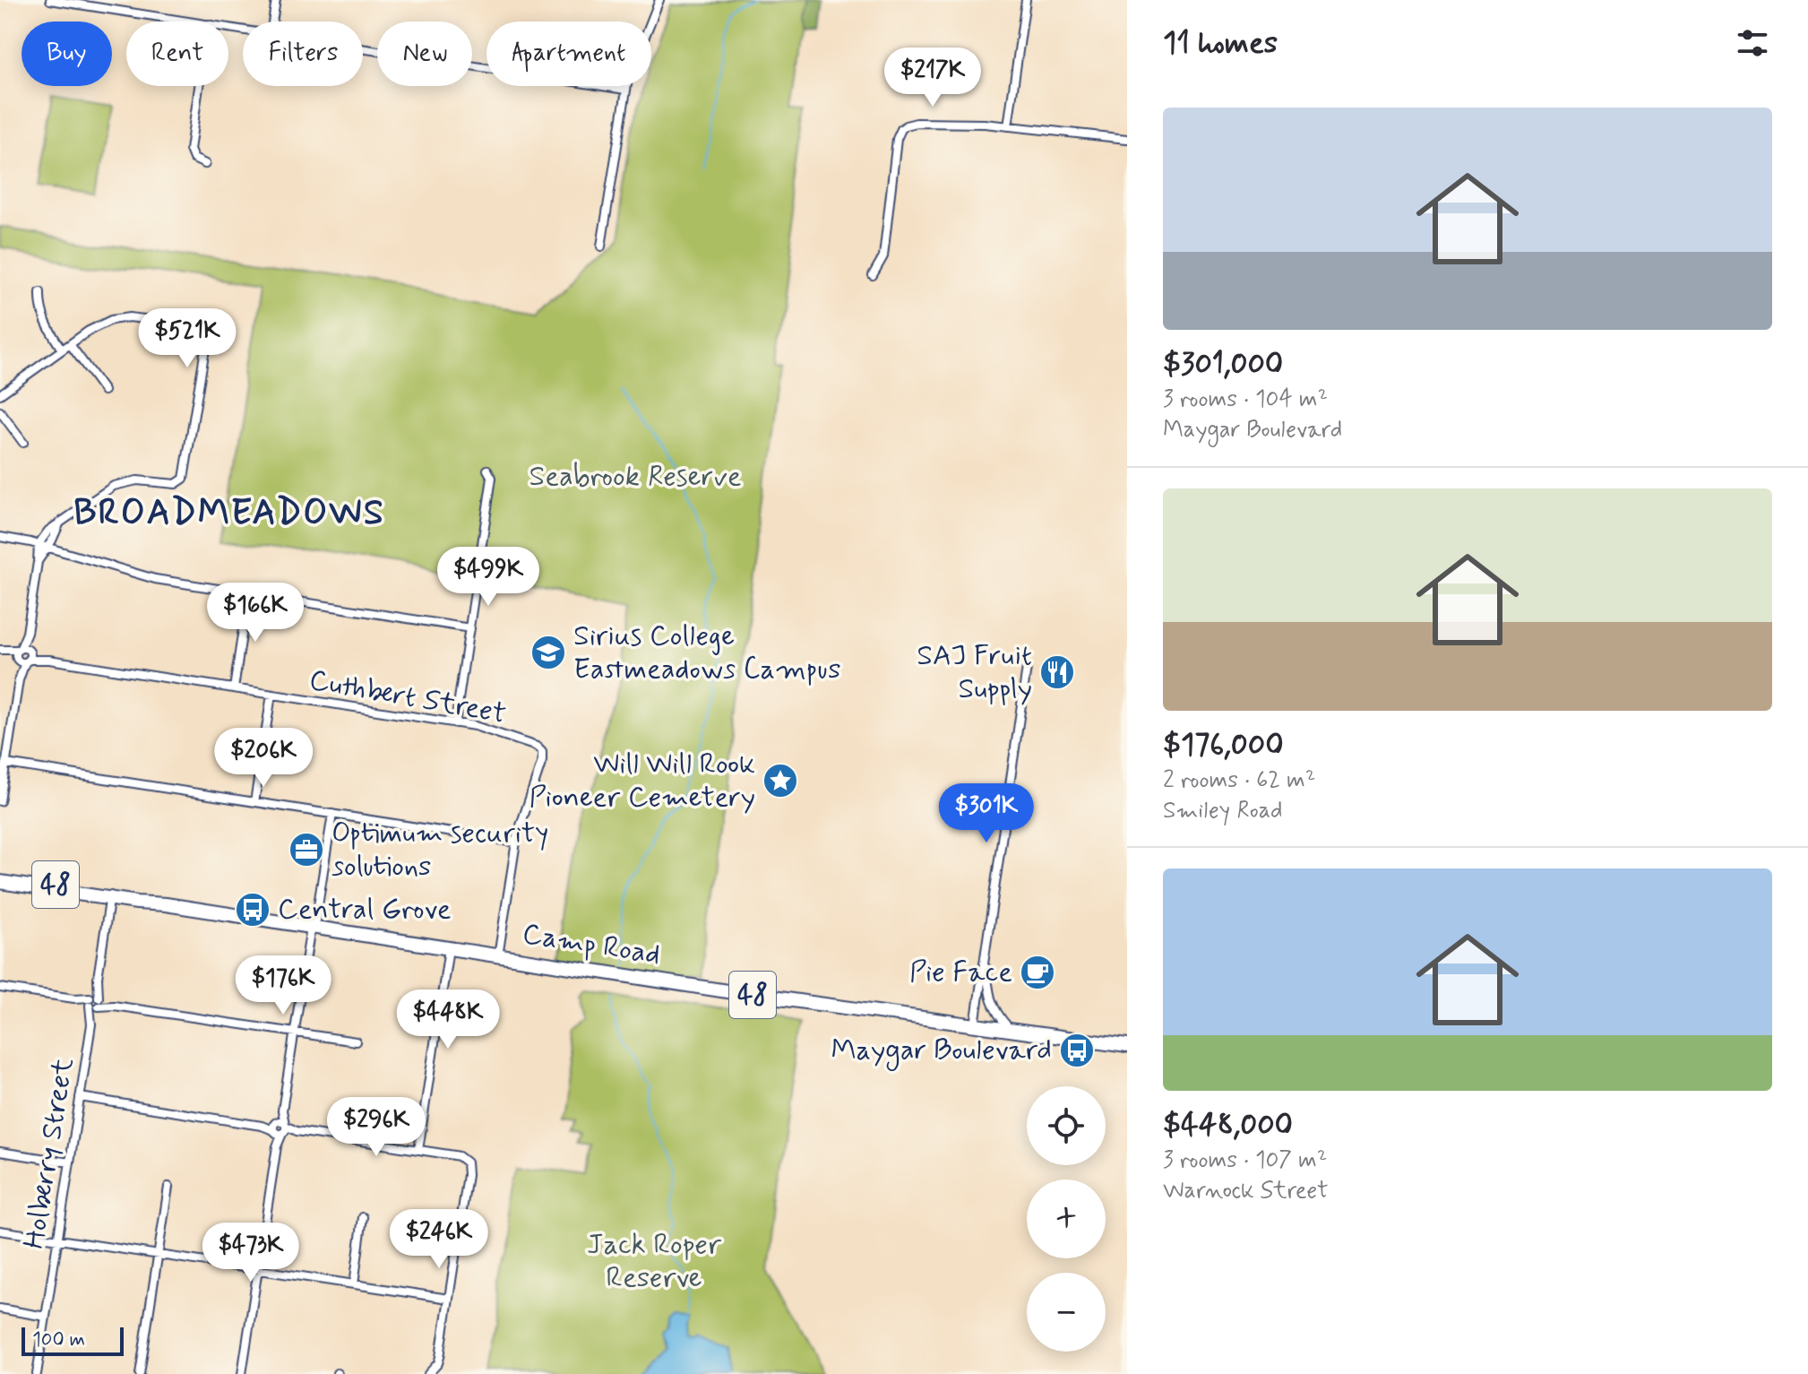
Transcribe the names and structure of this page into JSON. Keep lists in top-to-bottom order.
{
  "streets": {
    "main road": ["48", "Camp Road"],
    "street": ["Cuthbert Street", "Holberry Street"]
  },
  "crossings": [
    ["Camp Road", "Holberry Street"]
  ],
  "districts": ["BROADMEADOWS"],
  "parks": ["Seabrook Reserve", "Jack Roper Reserve"],
  "places": {
    "school or university": ["Sirius College Eastmeadows Campus"],
    "restaurant": ["SAJ Fruit Supply"],
    "place": ["Will Will Rook Pioneer Cemetery"],
    "office": ["Optimum security solutions"],
    "bus stop": ["Central Grove", "Maygar Boulevard"],
    "cafe": ["Pie Face"]
  },
  "scale_bar": "100 m",
  "page": {
    "heading": "11 homes",
    "chip": [
      "Buy",
      "Rent",
      "Filters",
      "New",
      "Apartment"
    ],
    "price": [
      "$217K",
      "$521K",
      "$499K",
      "$166K",
      "$206K",
      "$301K",
      "$176K",
      "$448K",
      "$296K",
      "$246K",
      "$473K"
    ],
    "list": [
      {
        "name": "$301,000",
        "note": "3 rooms · 104 m² · Maygar Boulevard"
      },
      {
        "name": "$176,000",
        "note": "2 rooms · 62 m² · Smiley Road"
      },
      {
        "name": "$448,000",
        "note": "3 rooms · 107 m² · Warnock Street"
      }
    ],
    "map_buttons": ["+", "−"],
    "scale": "100 m"
  }
}
